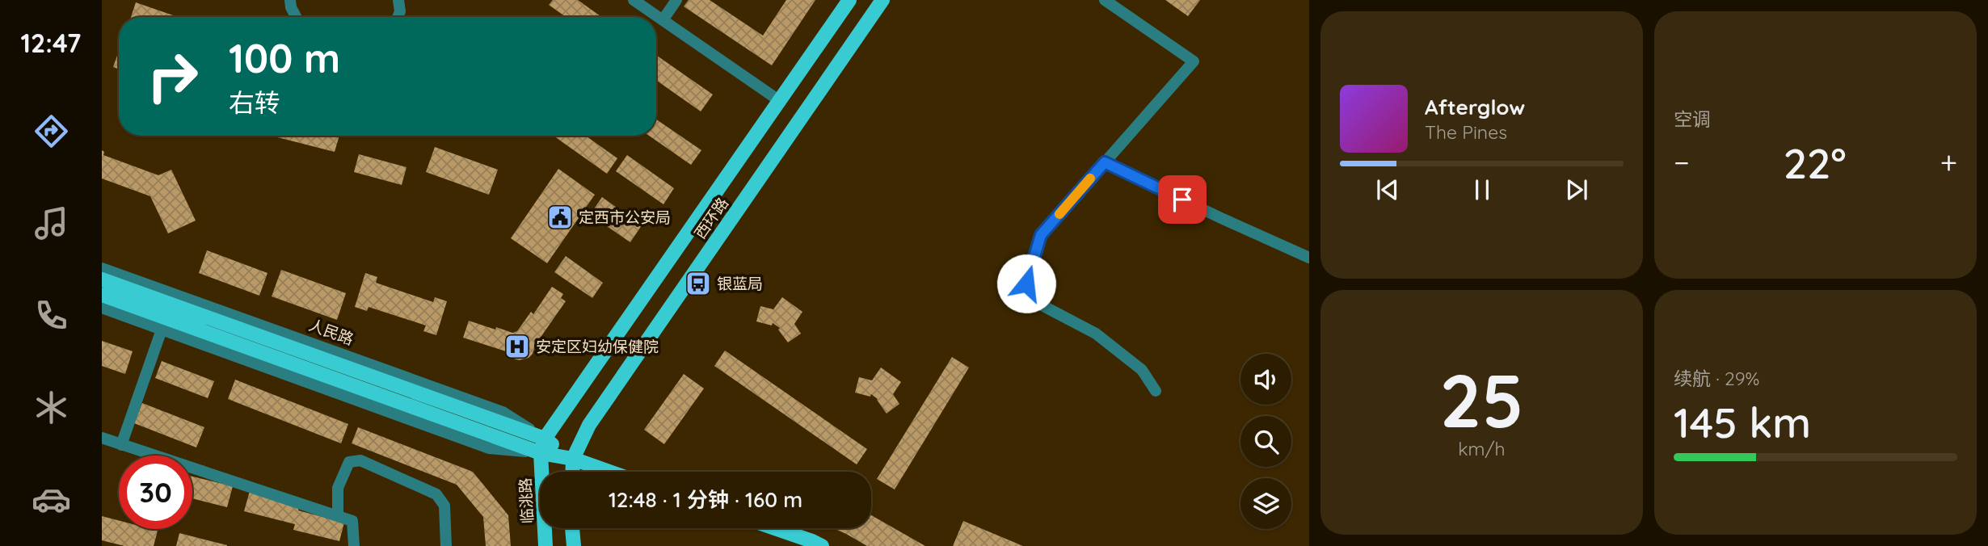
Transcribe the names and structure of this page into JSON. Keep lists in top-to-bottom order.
{
  "streets": {
    "main road": ["西环路", "人民路", "临洮路"]
  },
  "crossings": [
    ["西环路", "人民路"],
    ["西环路", "临洮路"]
  ],
  "places": {
    "public building": ["定西市公安局"],
    "bus stop": ["银蓝局"],
    "hospital": ["安定区妇幼保健院"]
  },
  "page": {
    "tabs": "12:47",
    "tile": [
      "空调",
      ["25", "km/h"],
      ["续航 · 29%", "145 km"]
    ],
    "turn": ["100 m", "右转"],
    "song": ["Afterglow", "The Pines"],
    "heat": ["−", "22°", "+"],
    "limit": "30",
    "trip": "12:48 · 1 分钟 · 160 m"
  }
}
